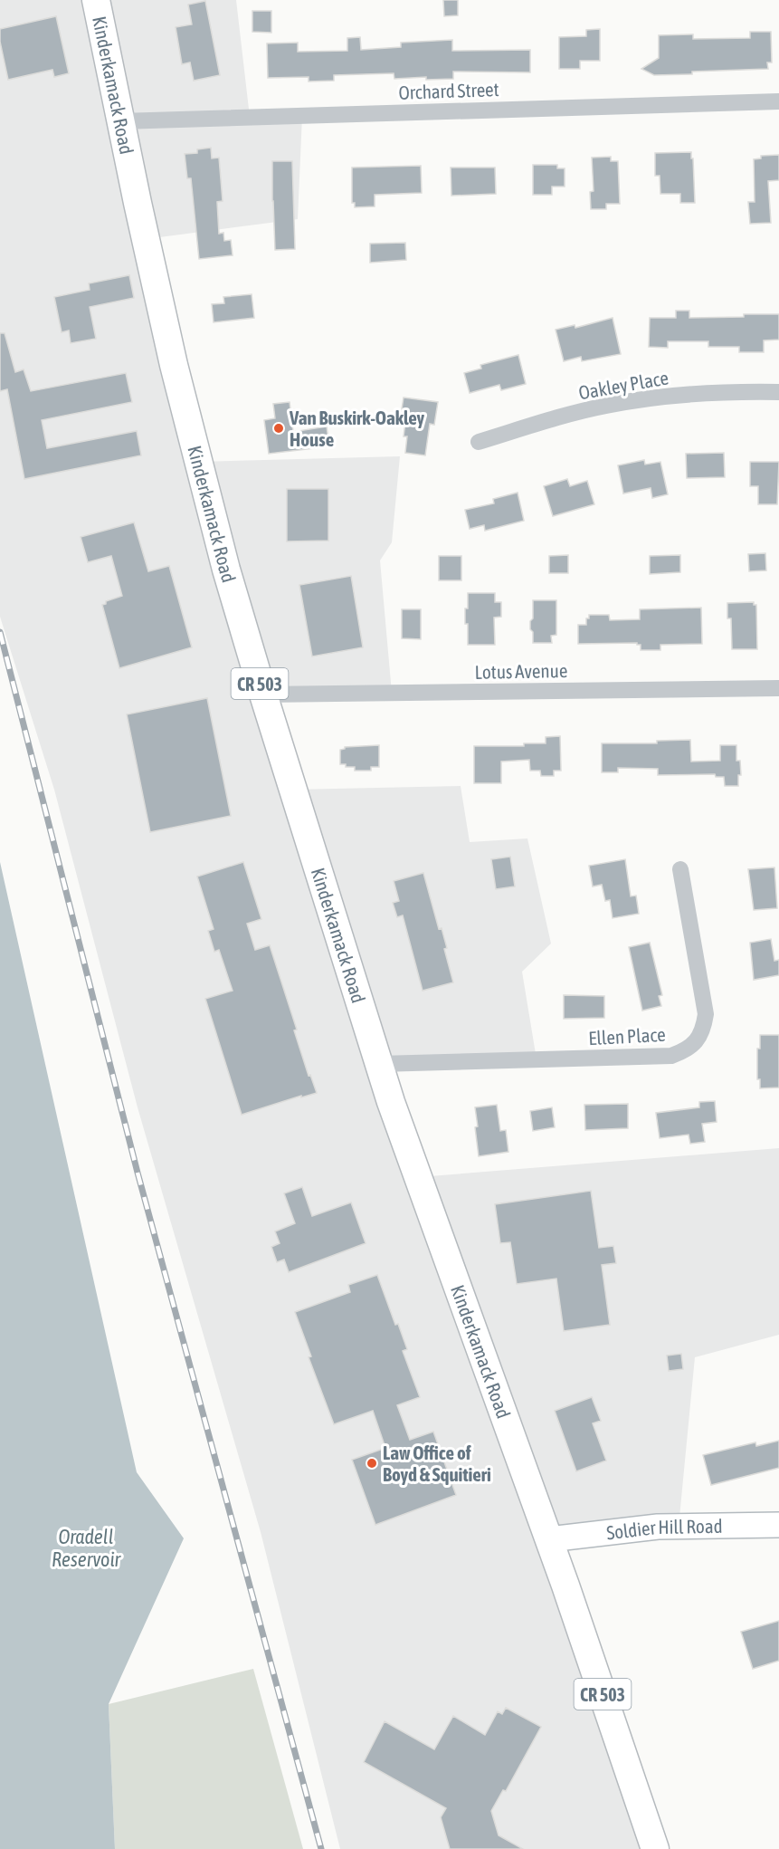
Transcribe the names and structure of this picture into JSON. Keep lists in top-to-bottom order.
{
  "streets": {
    "main road": ["Kinderkamack Road", "CR 503"],
    "street": [
      "Orchard Street",
      "Oakley Place",
      "Lotus Avenue",
      "Ellen Place",
      "Soldier Hill Road"
    ]
  },
  "crossings": [
    ["Kinderkamack Road", "Orchard Street"],
    ["Kinderkamack Road", "Lotus Avenue"],
    ["Kinderkamack Road", "Ellen Place"],
    ["Kinderkamack Road", "Soldier Hill Road"]
  ],
  "water": ["Oradell Reservoir"],
  "places": ["Van Buskirk-Oakley House", "Law Office of Boyd & Squitieri"]
}
